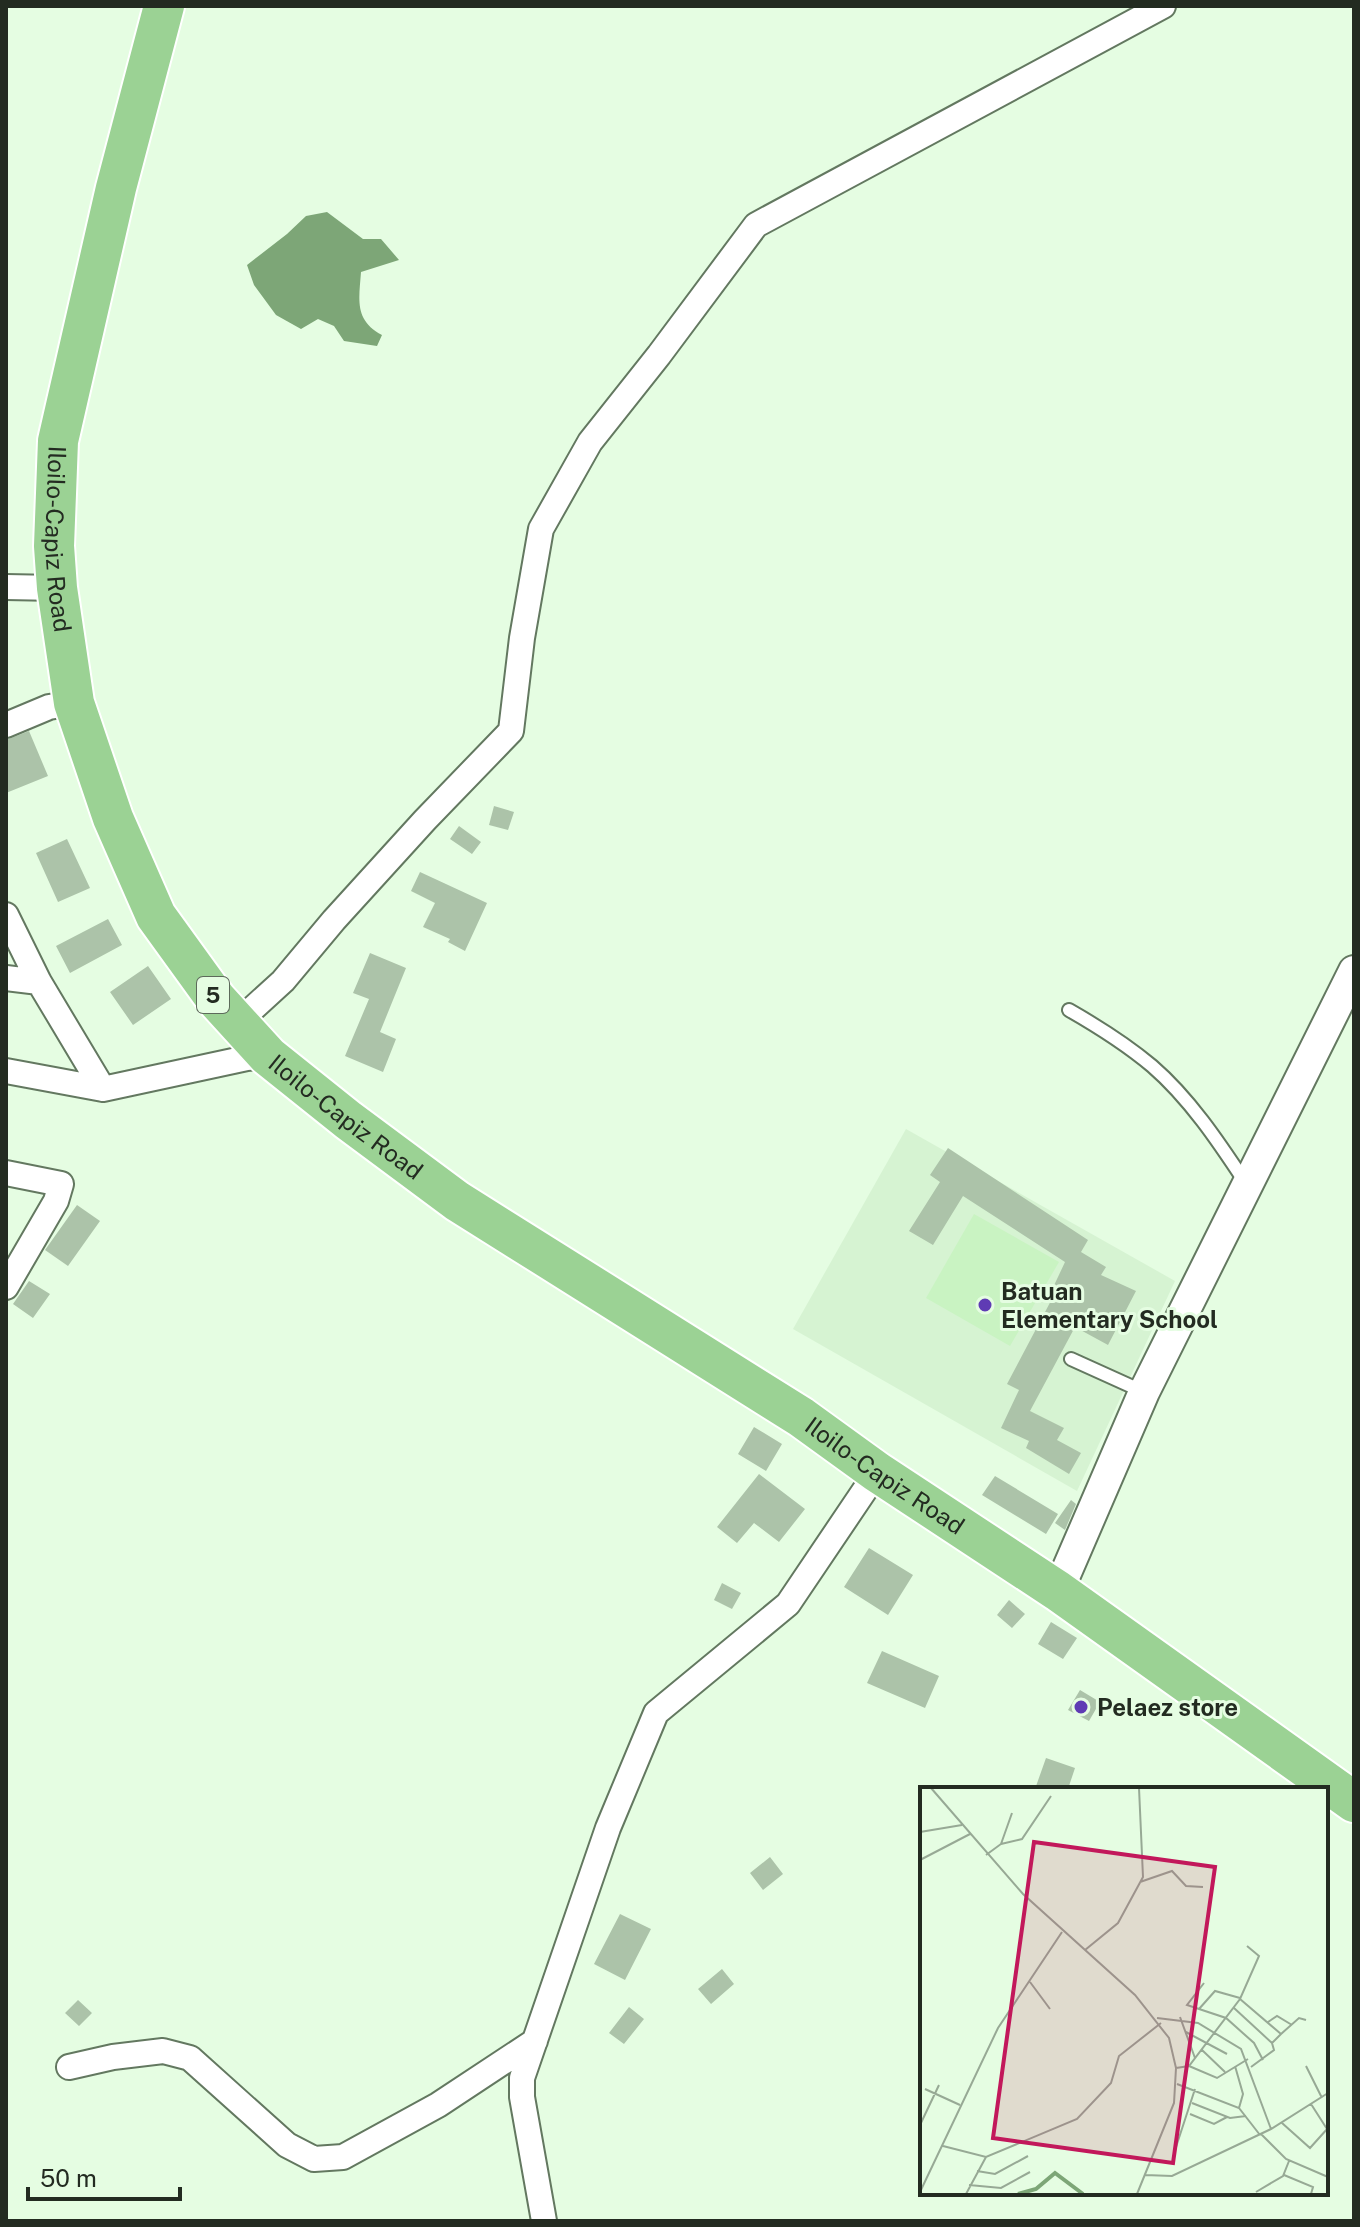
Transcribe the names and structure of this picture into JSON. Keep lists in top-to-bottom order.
{
  "streets": {
    "highway": ["Iloilo-Capiz Road", "5"]
  },
  "places": ["Batuan Elementary School", "Pelaez store"],
  "scale_bar": "50 m"
}
